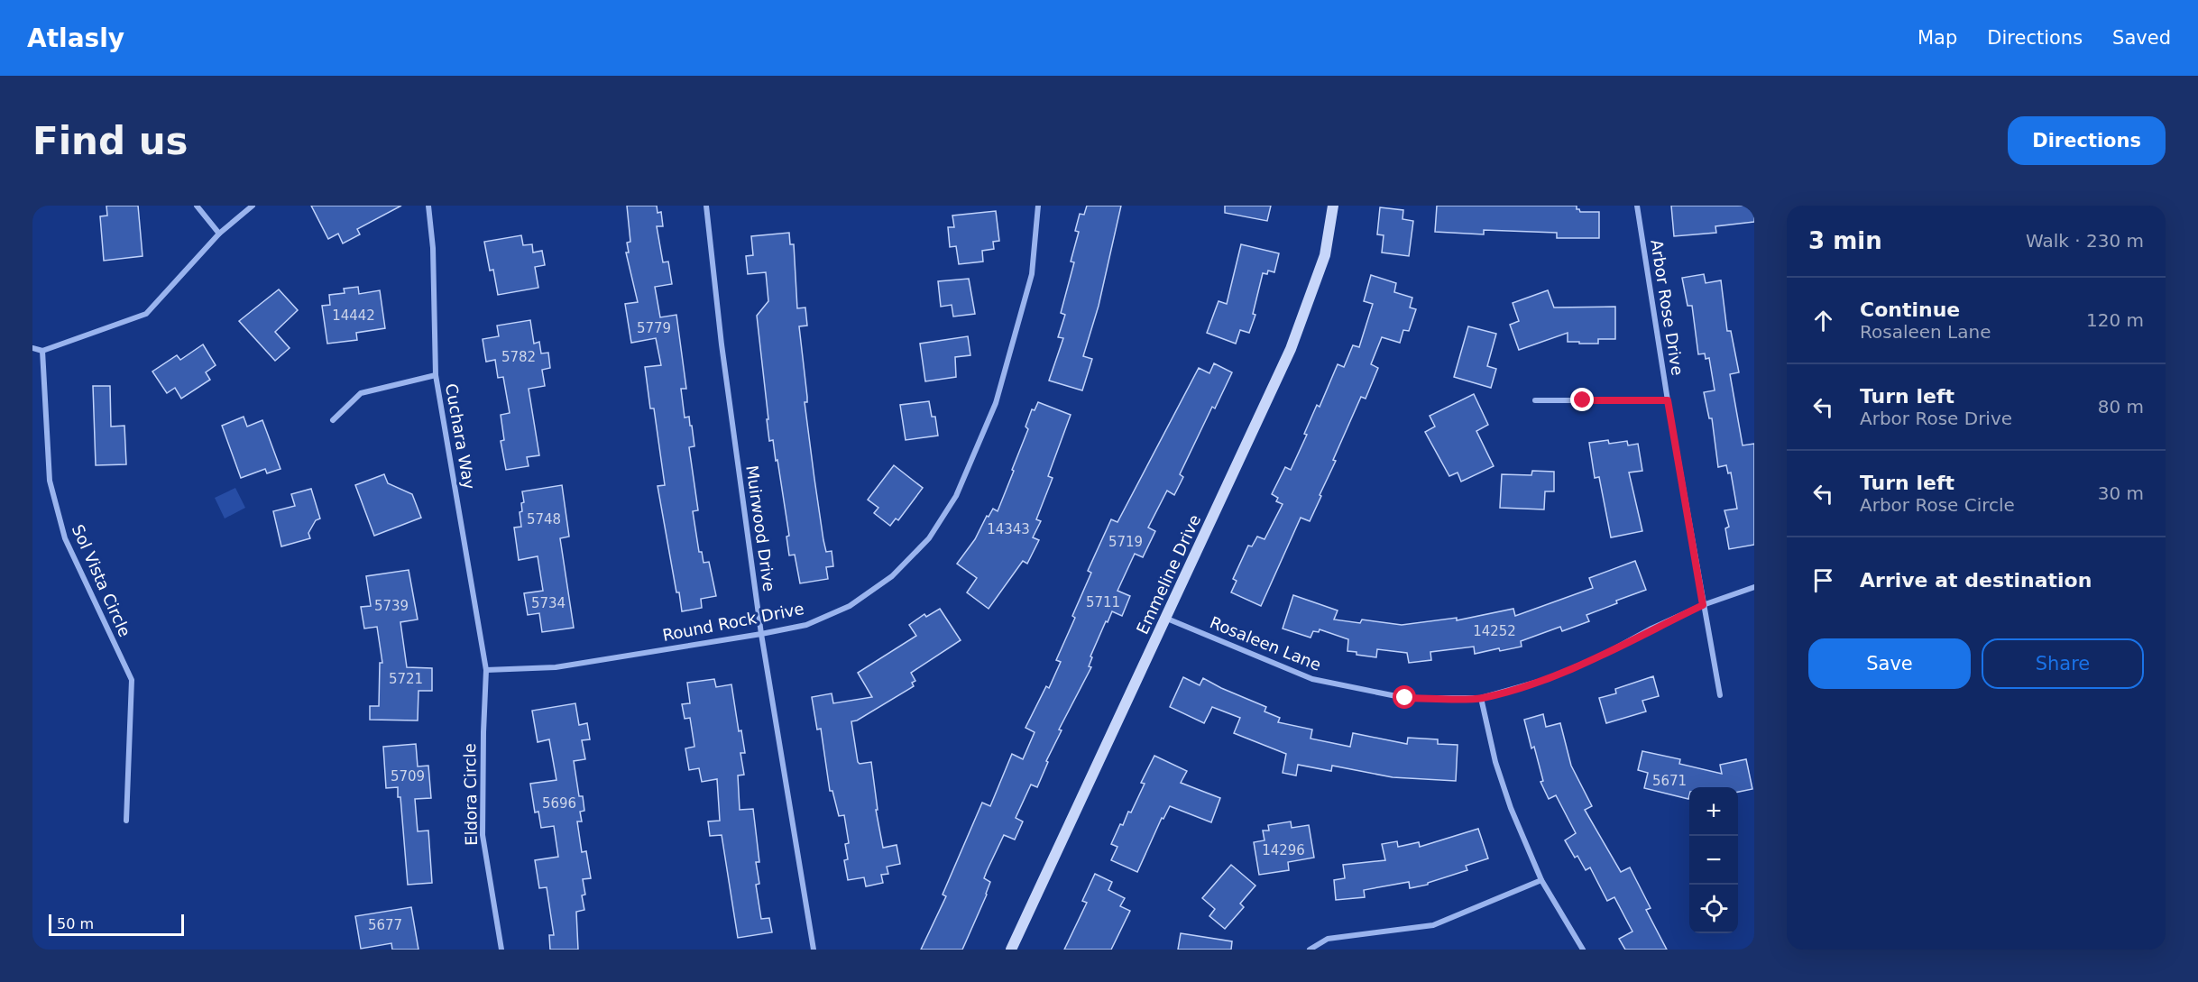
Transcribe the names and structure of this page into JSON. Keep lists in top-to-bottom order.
{
  "streets": {
    "street": [
      "Arbor Rose Drive",
      "Cuchara Way",
      "Muirwood Drive",
      "Emmeline Drive",
      "Sol Vista Circle",
      "Round Rock Drive",
      "Rosaleen Lane",
      "Eldora Circle"
    ]
  },
  "crossings": [
    ["Arbor Rose Drive", "Rosaleen Lane"],
    ["Cuchara Way", "Round Rock Drive"],
    ["Cuchara Way", "Eldora Circle"],
    ["Muirwood Drive", "Round Rock Drive"],
    ["Emmeline Drive", "Rosaleen Lane"],
    ["Round Rock Drive", "Eldora Circle"]
  ],
  "house_numbers": [
    "14442",
    "5779",
    "5782",
    "5748",
    "14343",
    "5719",
    "5711",
    "5734",
    "5739",
    "14252",
    "5721",
    "5709",
    "5671",
    "5696",
    "14296",
    "5677"
  ],
  "scale_bar": "50 m",
  "page": {
    "header": "Atlasly",
    "nav": ["Map", "Directions", "Saved"],
    "buttons": [
      "Directions",
      ["Save", "Share"]
    ],
    "title": "Find us",
    "heading": ["3 min", "Walk · 230 m"],
    "list": [
      ["Continue", "Rosaleen Lane", "120 m"],
      ["Turn left", "Arbor Rose Drive", "80 m"],
      ["Turn left", "Arbor Rose Circle", "30 m"],
      "Arrive at destination"
    ],
    "map_buttons": ["+", "−"],
    "scale": "50 m"
  }
}
